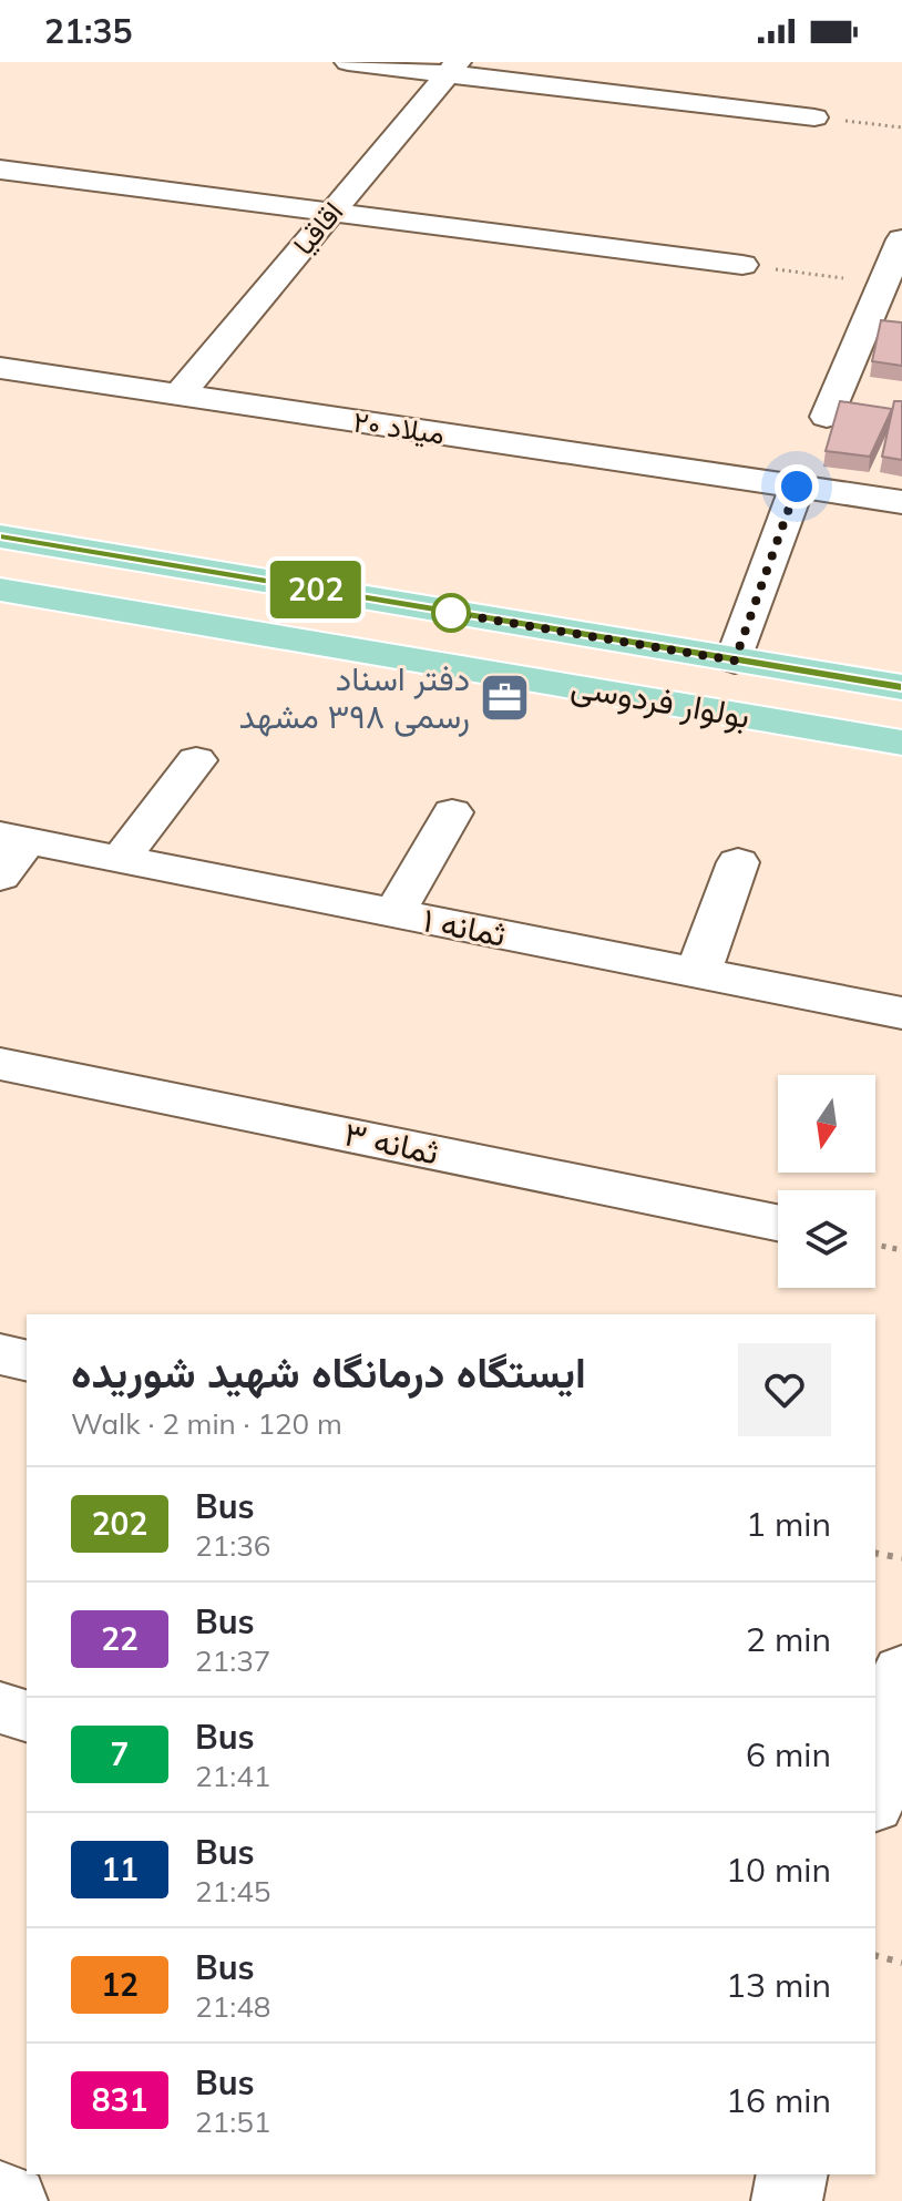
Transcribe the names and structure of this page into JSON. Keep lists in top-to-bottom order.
{
  "streets": {
    "main road": ["بولوار فردوسی"],
    "street": [
      "اقاقیا",
      "میلاد ۲۰",
      "ثمانه ۱",
      "ثمانه ۳"
    ]
  },
  "crossings": [
    ["اقاقیا", "میلاد ۲۰"]
  ],
  "places": {
    "office": ["دفتر اسناد رسمی ۳۹۸ مشهد"]
  },
  "lines": ["bus line 202"],
  "north": "bottom",
  "page": {
    "status": "21:35",
    "on_map": "202",
    "heading": ["ایستگاه درمانگاه شهید شوریده", "Walk · 2 min · 120 m"],
    "list": [
      {
        "mark": "202",
        "name": "Bus",
        "note": "21:36",
        "value": "1 min"
      },
      {
        "mark": "22",
        "name": "Bus",
        "note": "21:37",
        "value": "2 min"
      },
      {
        "mark": "7",
        "name": "Bus",
        "note": "21:41",
        "value": "6 min"
      },
      {
        "mark": "11",
        "name": "Bus",
        "note": "21:45",
        "value": "10 min"
      },
      {
        "mark": "12",
        "name": "Bus",
        "note": "21:48",
        "value": "13 min"
      },
      {
        "mark": "831",
        "name": "Bus",
        "note": "21:51",
        "value": "16 min"
      }
    ]
  }
}
